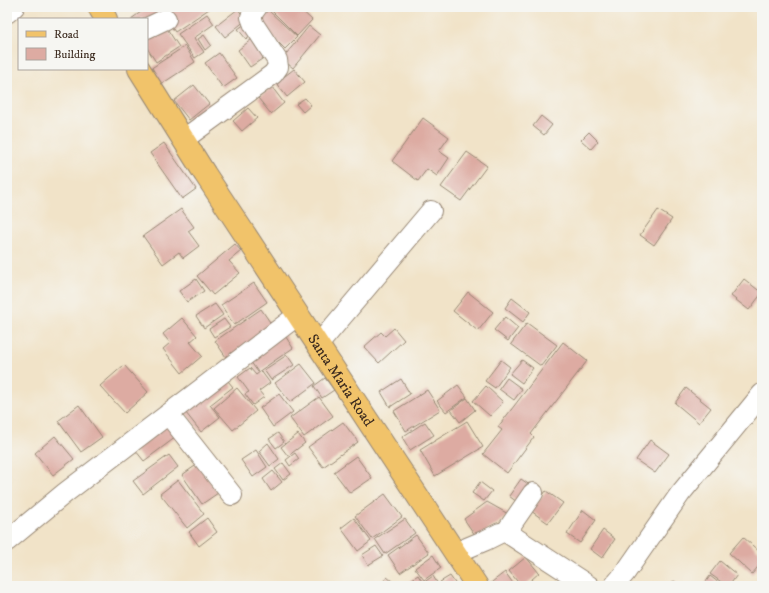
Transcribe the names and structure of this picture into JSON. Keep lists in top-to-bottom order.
{
  "streets": {
    "main road": ["Santa Maria Road"]
  },
  "legend": ["Road", "Building"]
}
